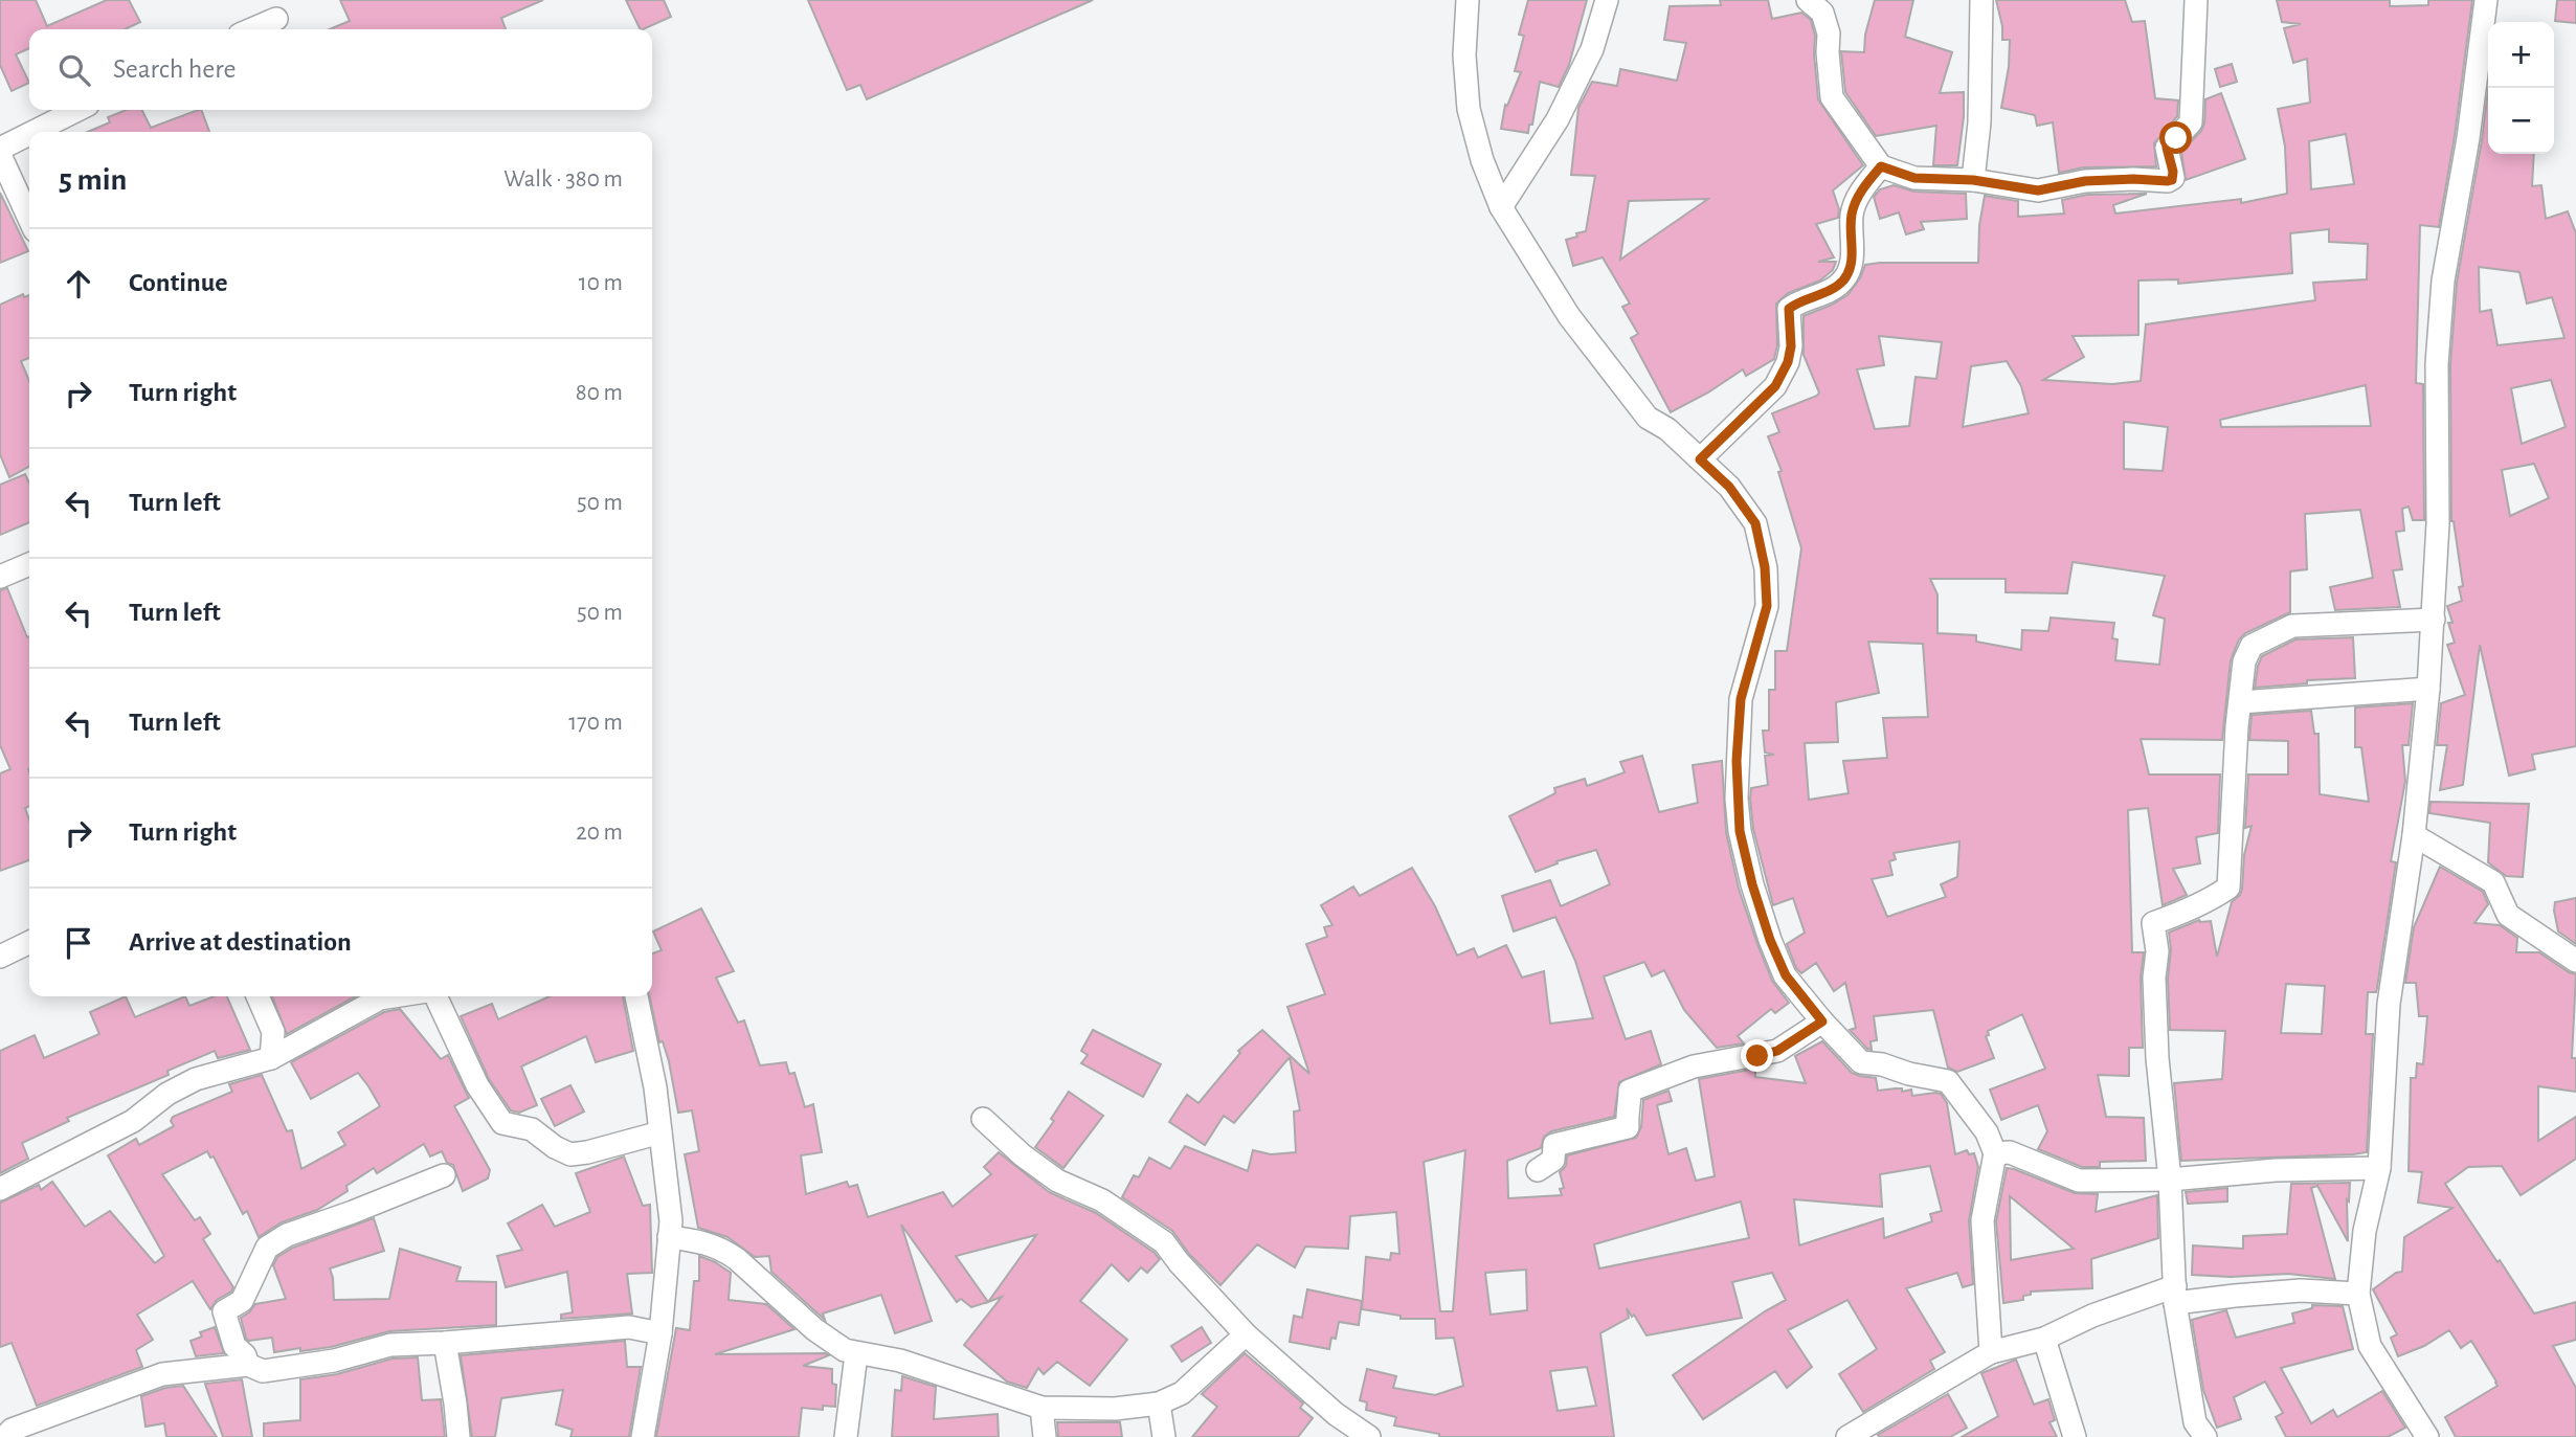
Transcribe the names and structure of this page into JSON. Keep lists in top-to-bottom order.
{
  "page": {
    "map_buttons": ["+", "−"],
    "search": "Search here",
    "heading": ["5 min", "Walk · 380 m"],
    "list": [
      ["Continue", "10 m"],
      ["Turn right", "80 m"],
      ["Turn left", "50 m"],
      ["Turn left", "50 m"],
      ["Turn left", "170 m"],
      ["Turn right", "20 m"],
      "Arrive at destination"
    ]
  }
}
